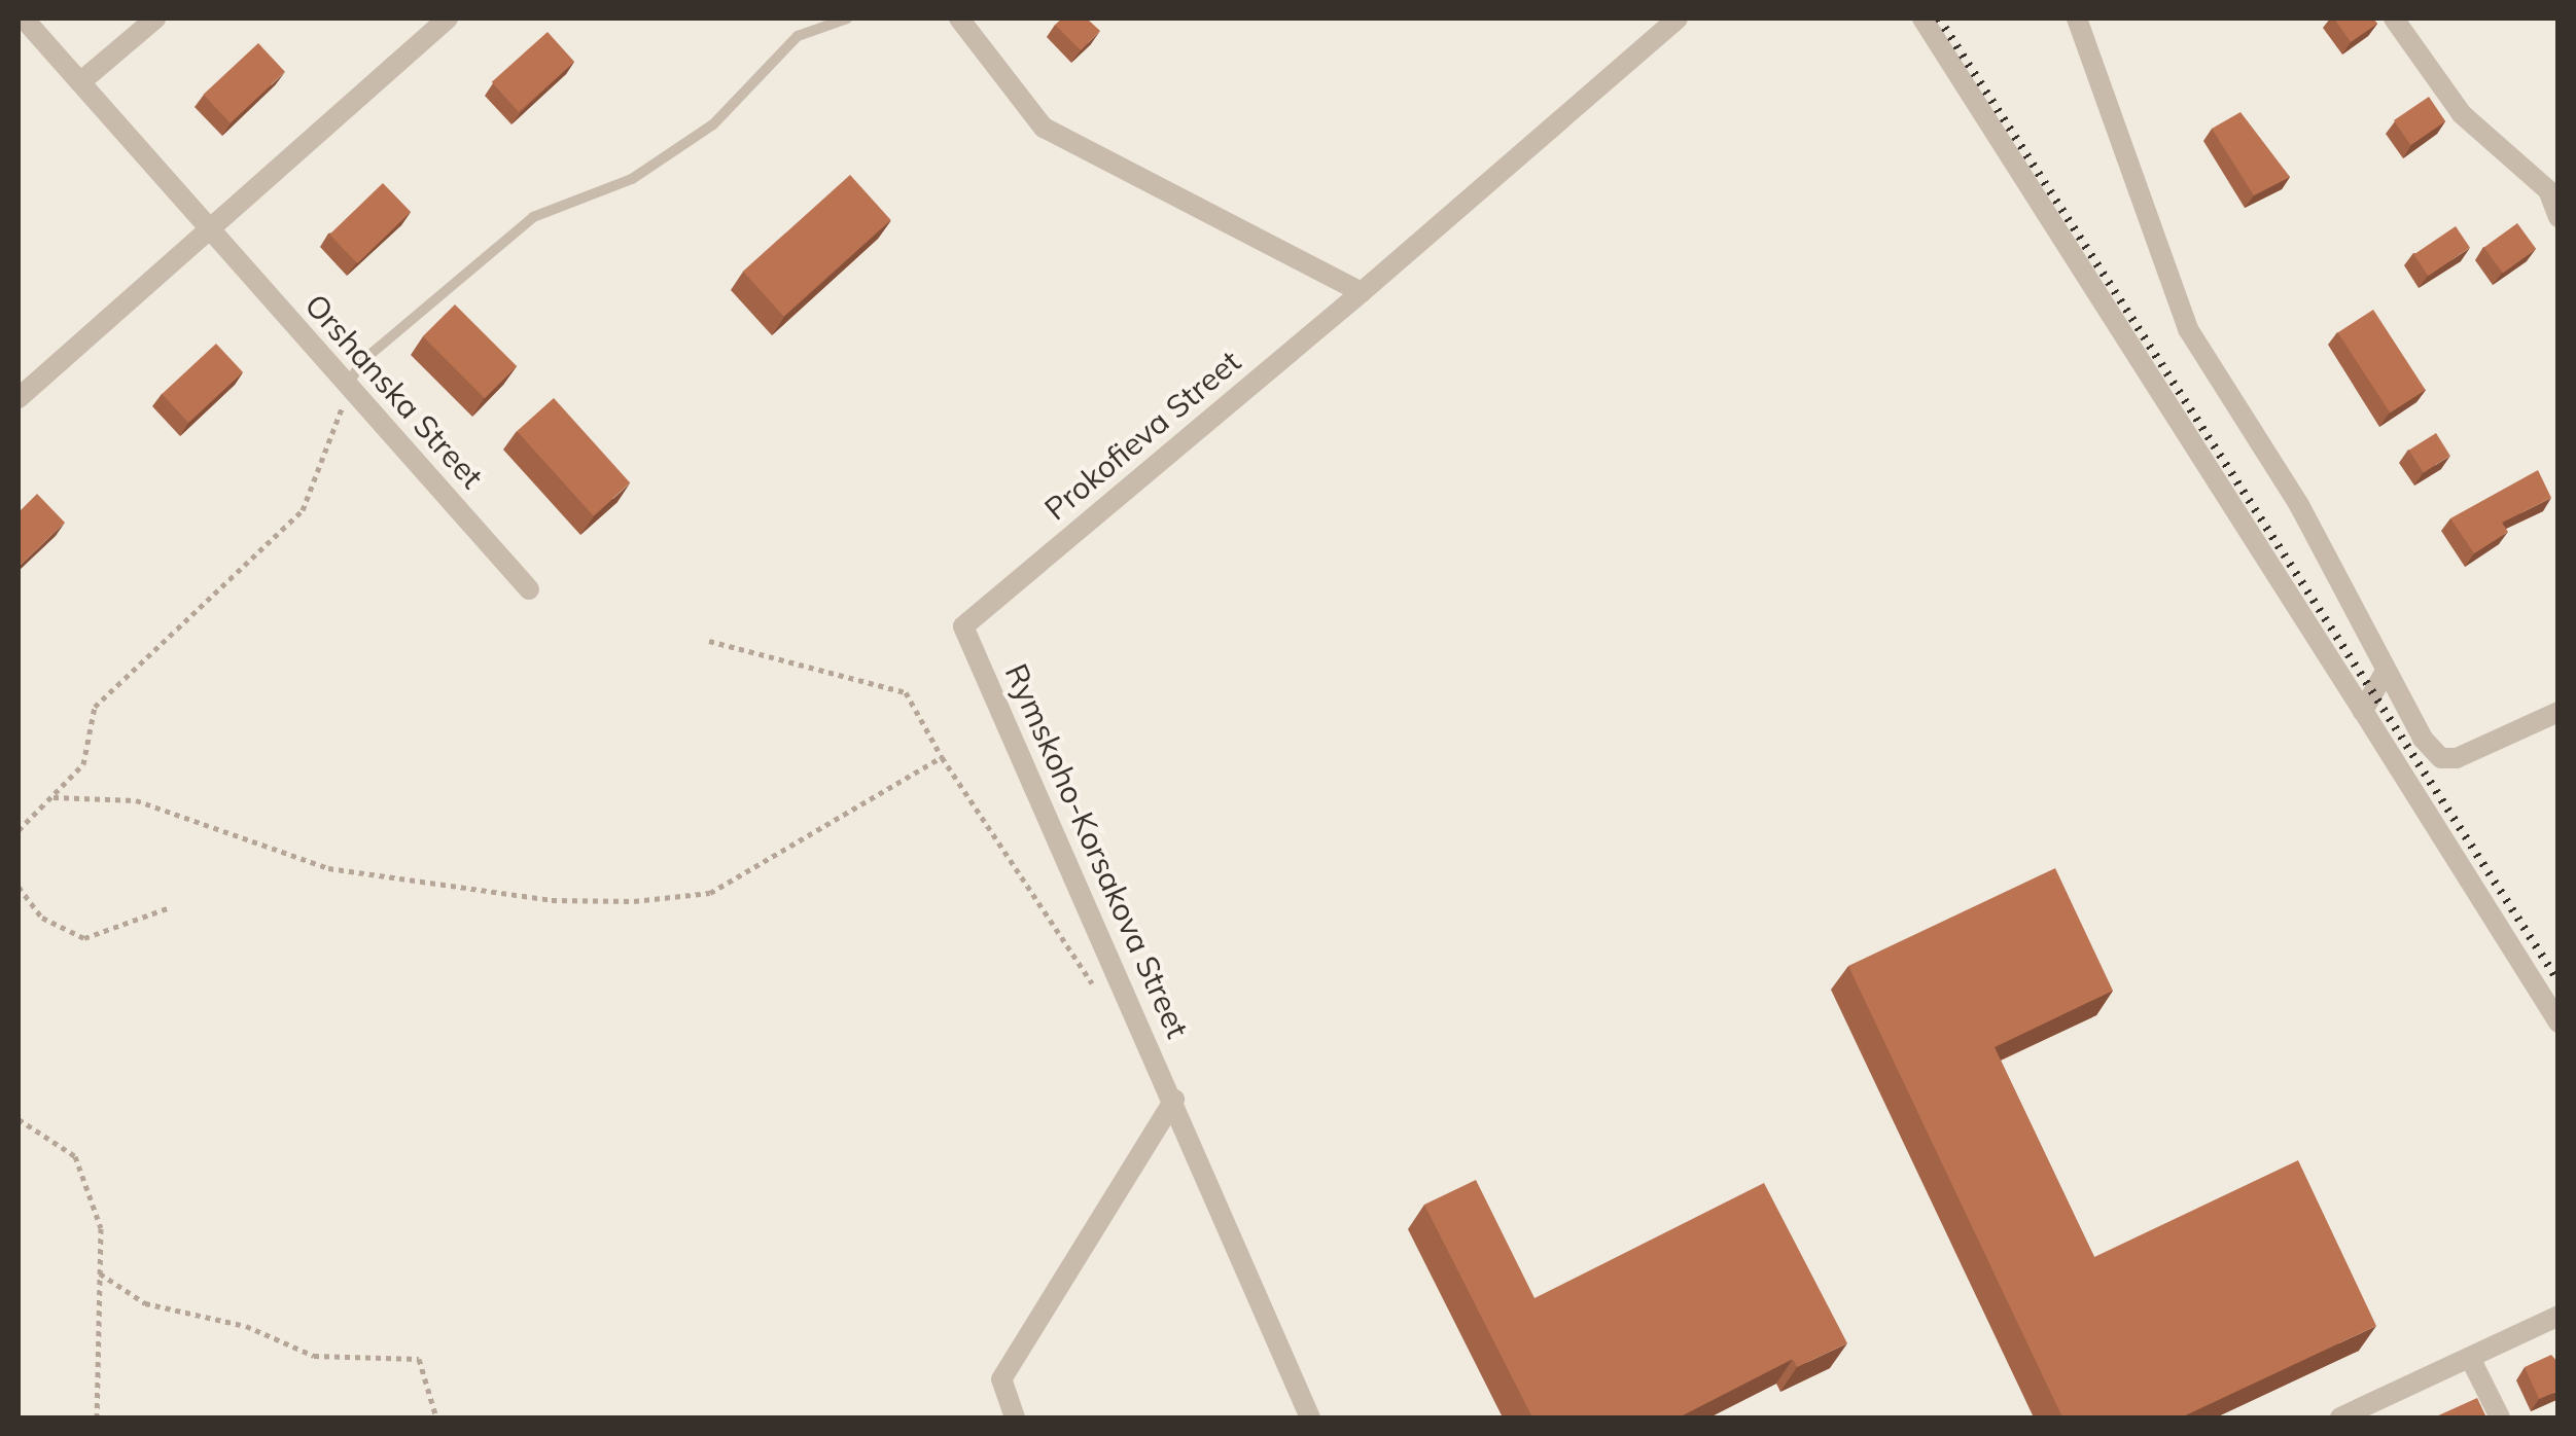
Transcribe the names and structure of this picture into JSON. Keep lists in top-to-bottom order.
{
  "streets": {
    "street": ["Orshanska Street", "Prokofieva Street", "Rymskoho-Korsakova Street"]
  },
  "crossings": [
    ["Prokofieva Street", "Rymskoho-Korsakova Street"]
  ]
}
